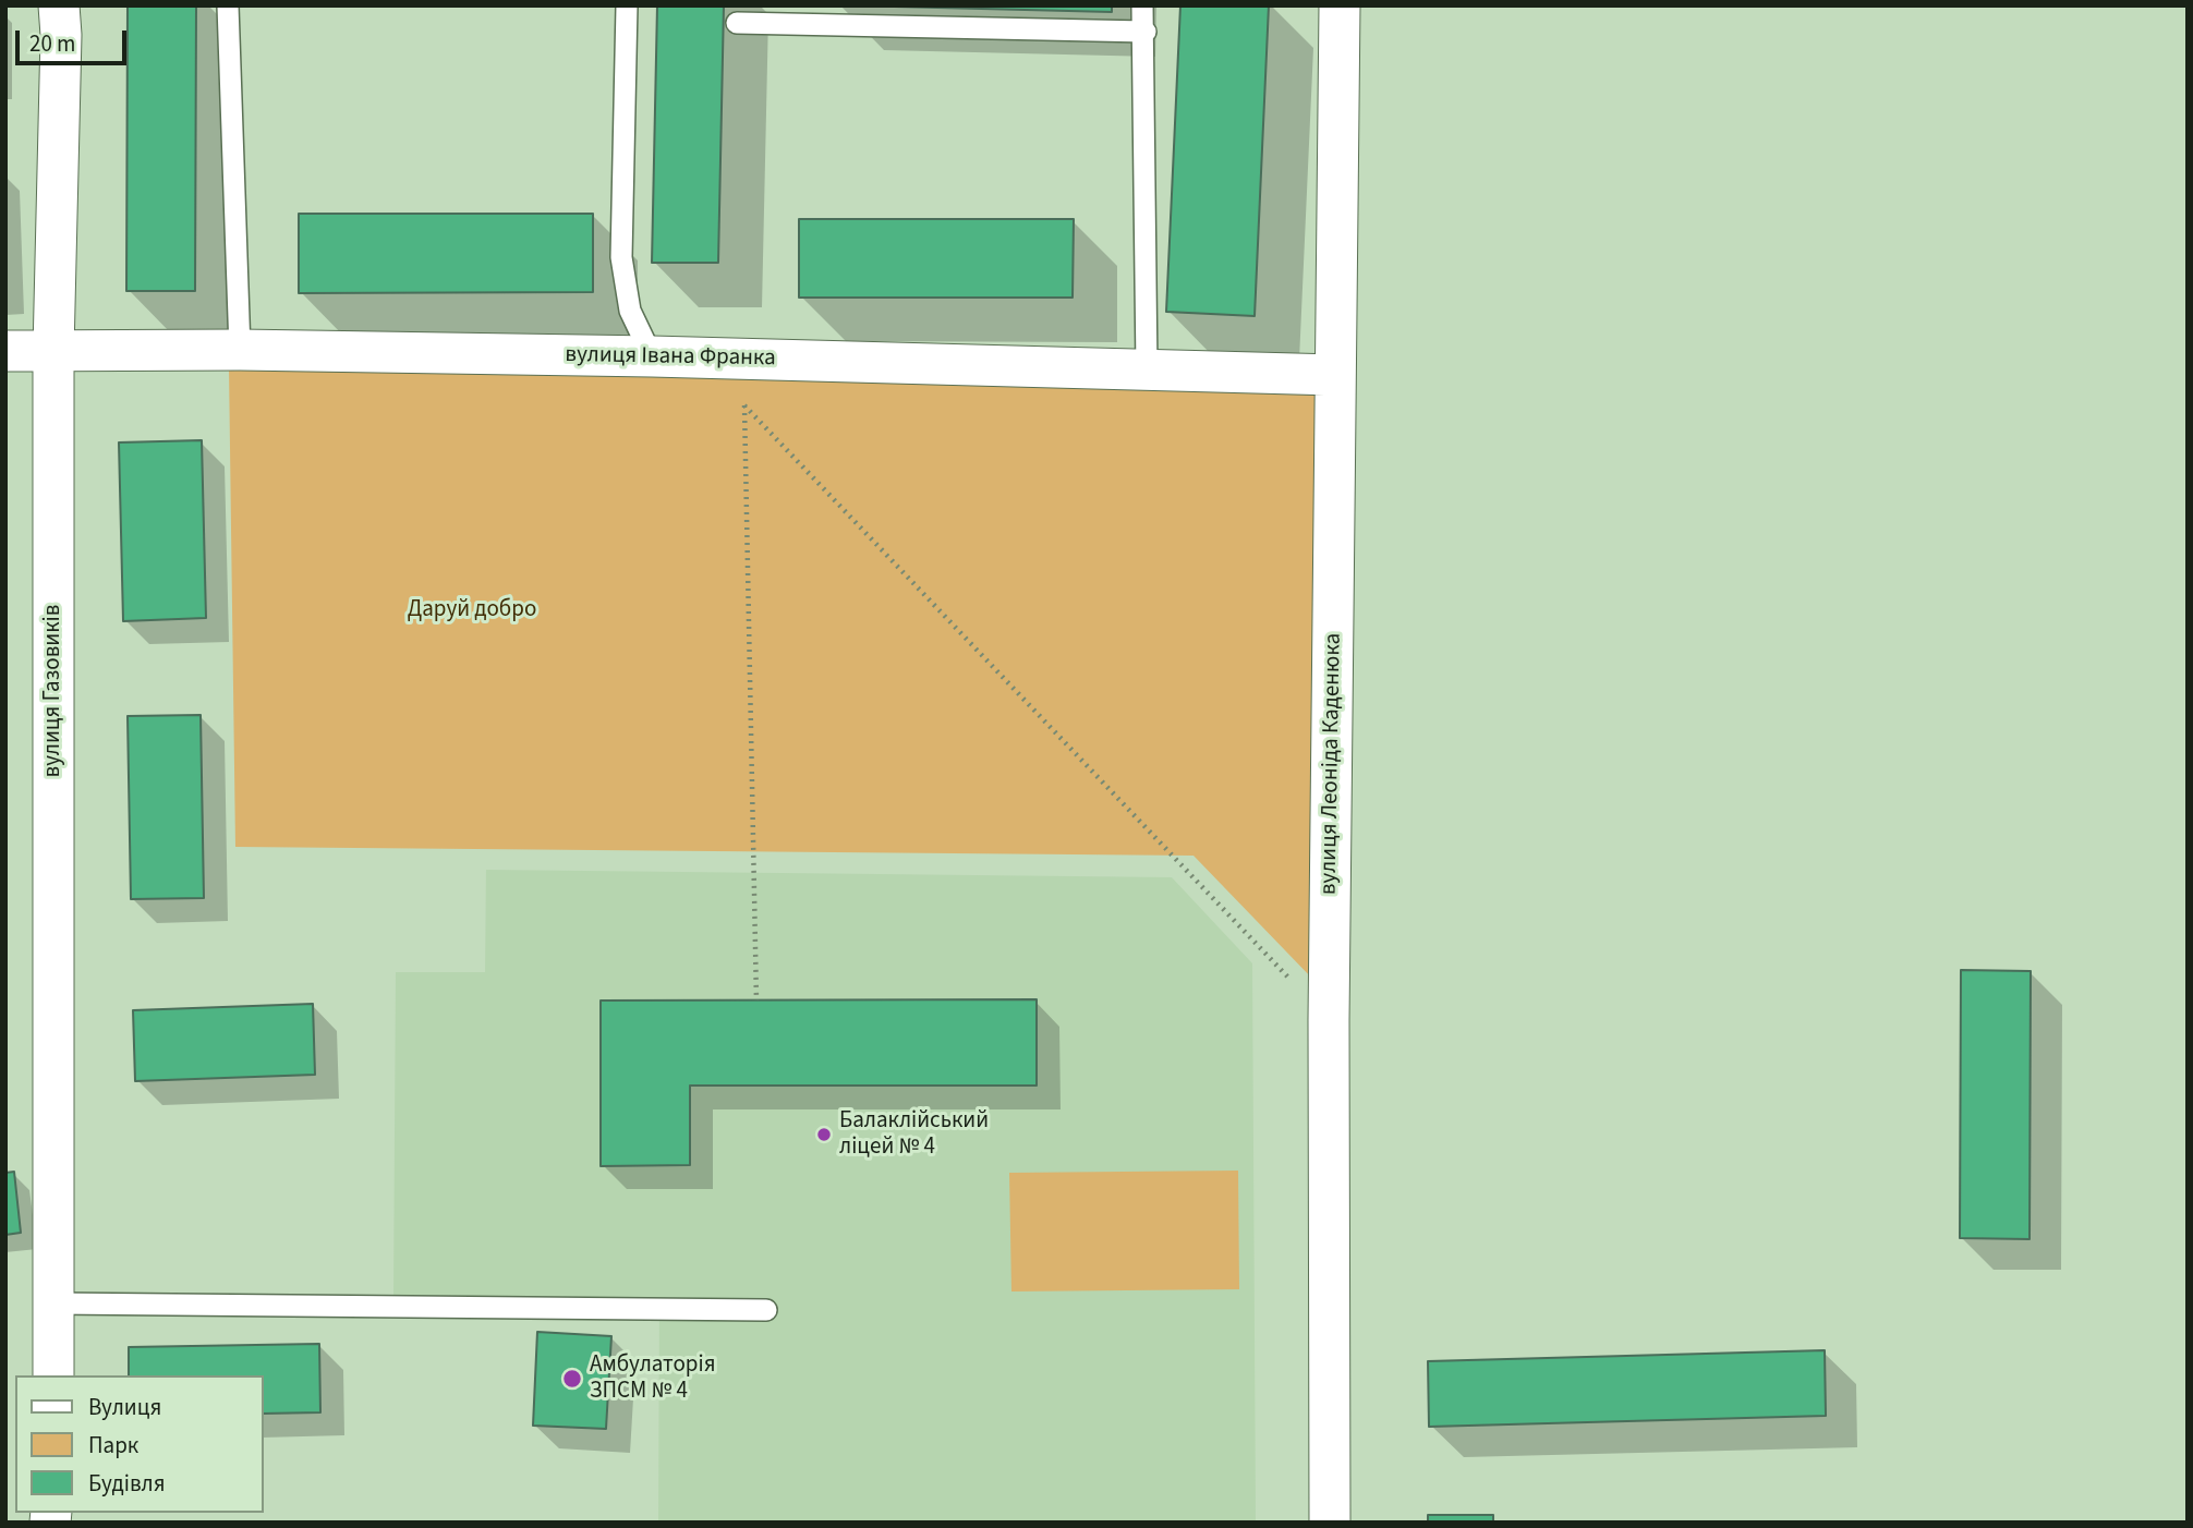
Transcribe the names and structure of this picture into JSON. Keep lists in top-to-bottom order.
{
  "streets": {
    "street": ["вулиця Івана Франка", "вулиця Газовиків", "вулиця Леоніда Каденюка"]
  },
  "crossings": [
    ["вулиця Івана Франка", "вулиця Газовиків"],
    ["вулиця Івана Франка", "вулиця Леоніда Каденюка"]
  ],
  "parks": ["Даруй добро"],
  "places": ["Балаклійський ліцей № 4", "Амбулаторія ЗПСМ № 4"],
  "legend": ["Вулиця", "Парк", "Будівля"],
  "scale_bar": "20 m"
}
